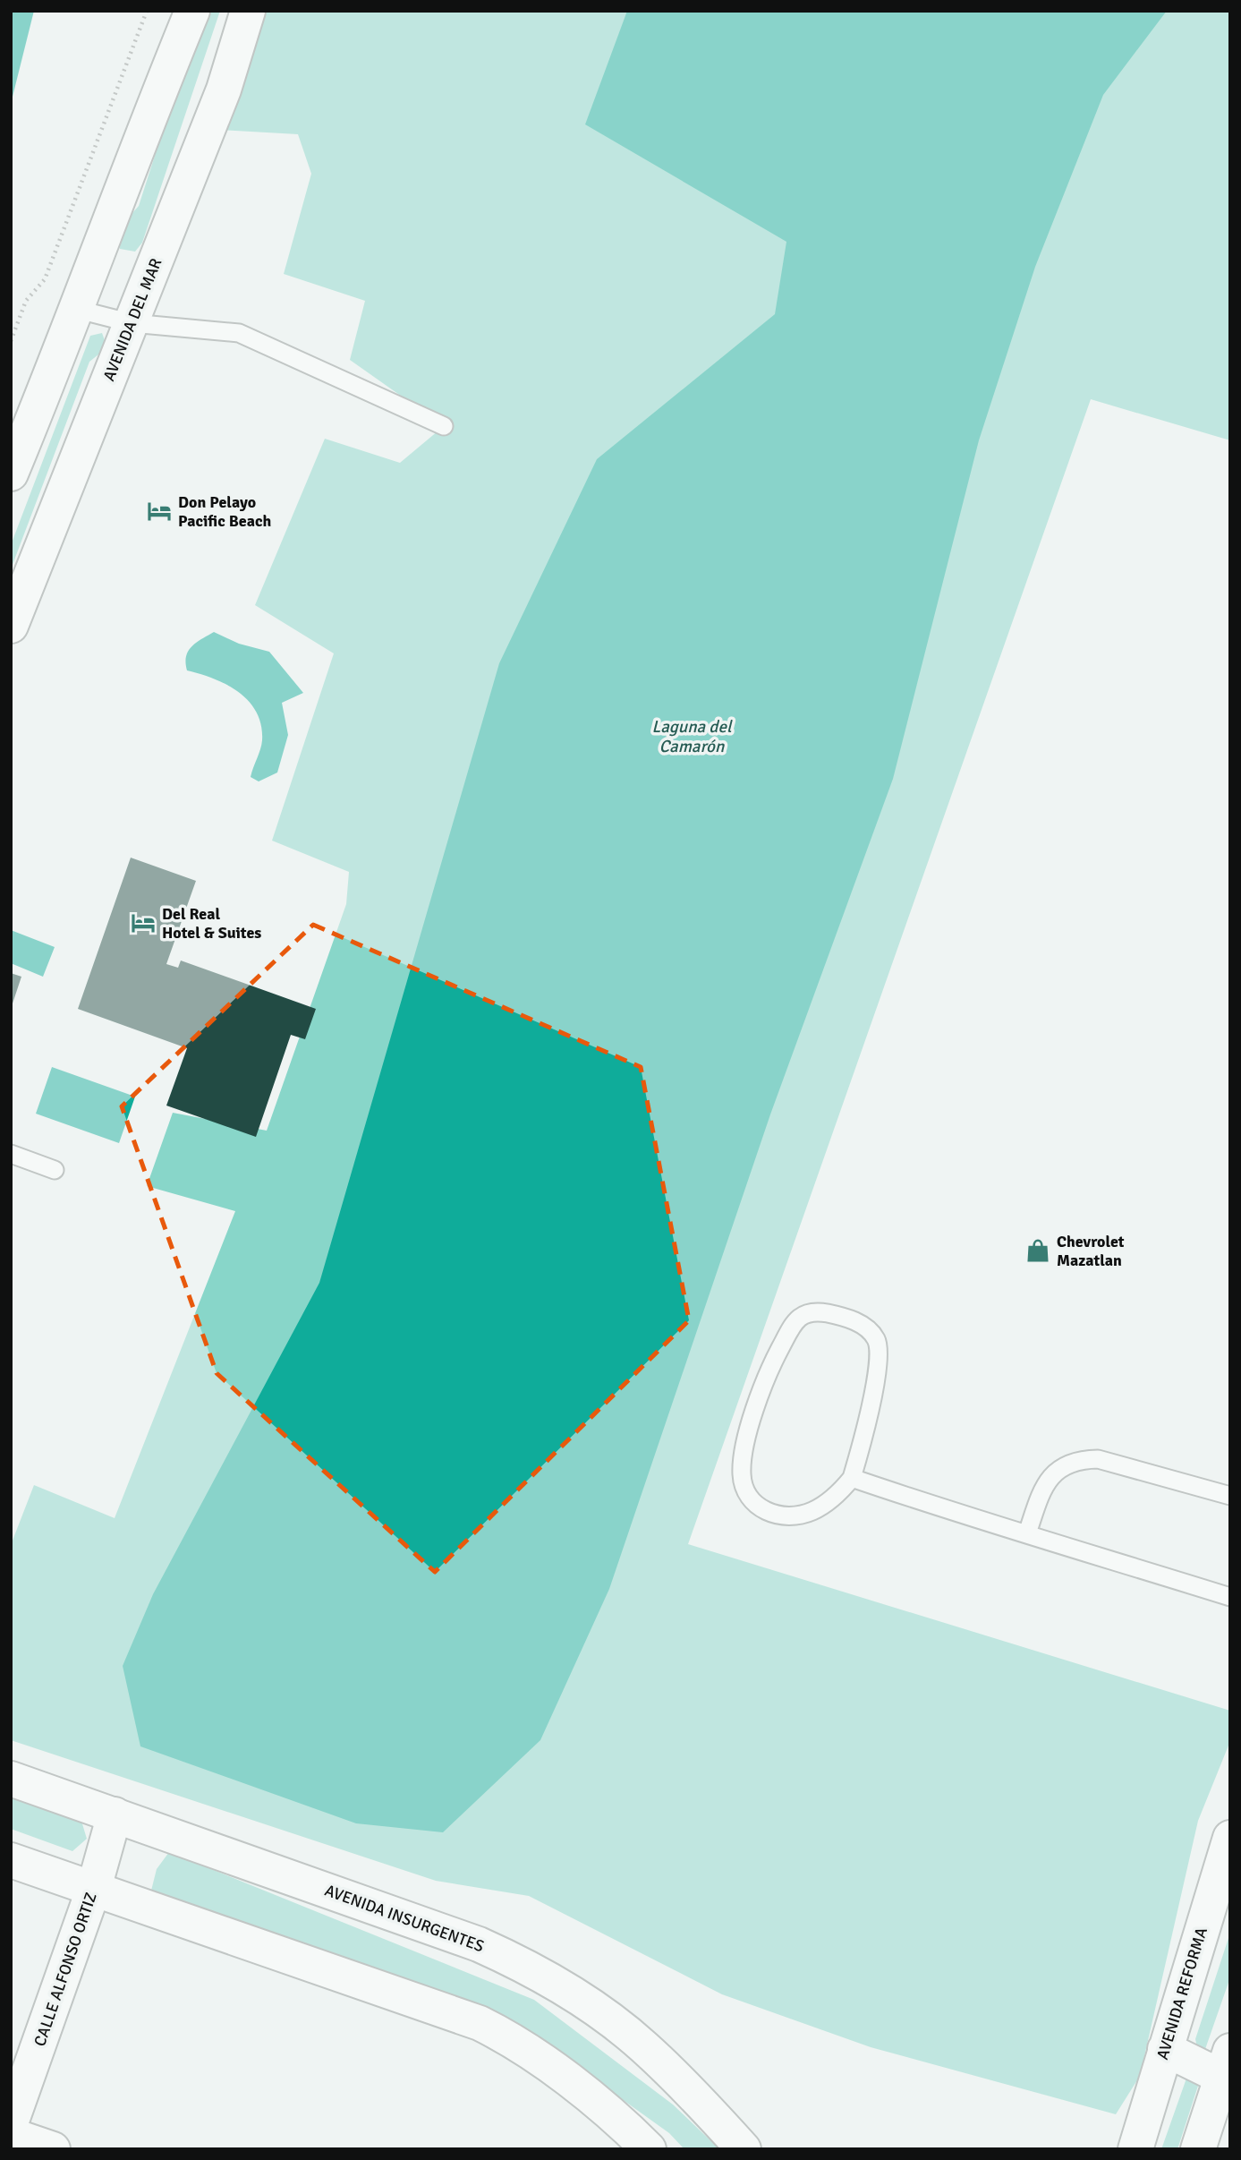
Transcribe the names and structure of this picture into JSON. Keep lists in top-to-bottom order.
{
  "streets": {
    "main road": [
      "AVENIDA DEL MAR",
      "AVENIDA INSURGENTES",
      "CALLE ALFONSO ORTIZ",
      "AVENIDA REFORMA"
    ]
  },
  "crossings": [
    ["AVENIDA INSURGENTES", "CALLE ALFONSO ORTIZ"]
  ],
  "water": ["Laguna del Camarón"],
  "places": {
    "hotel": ["Don Pelayo Pacific Beach", "Del Real Hotel & Suites"],
    "shop": ["Chevrolet Mazatlan"]
  }
}
